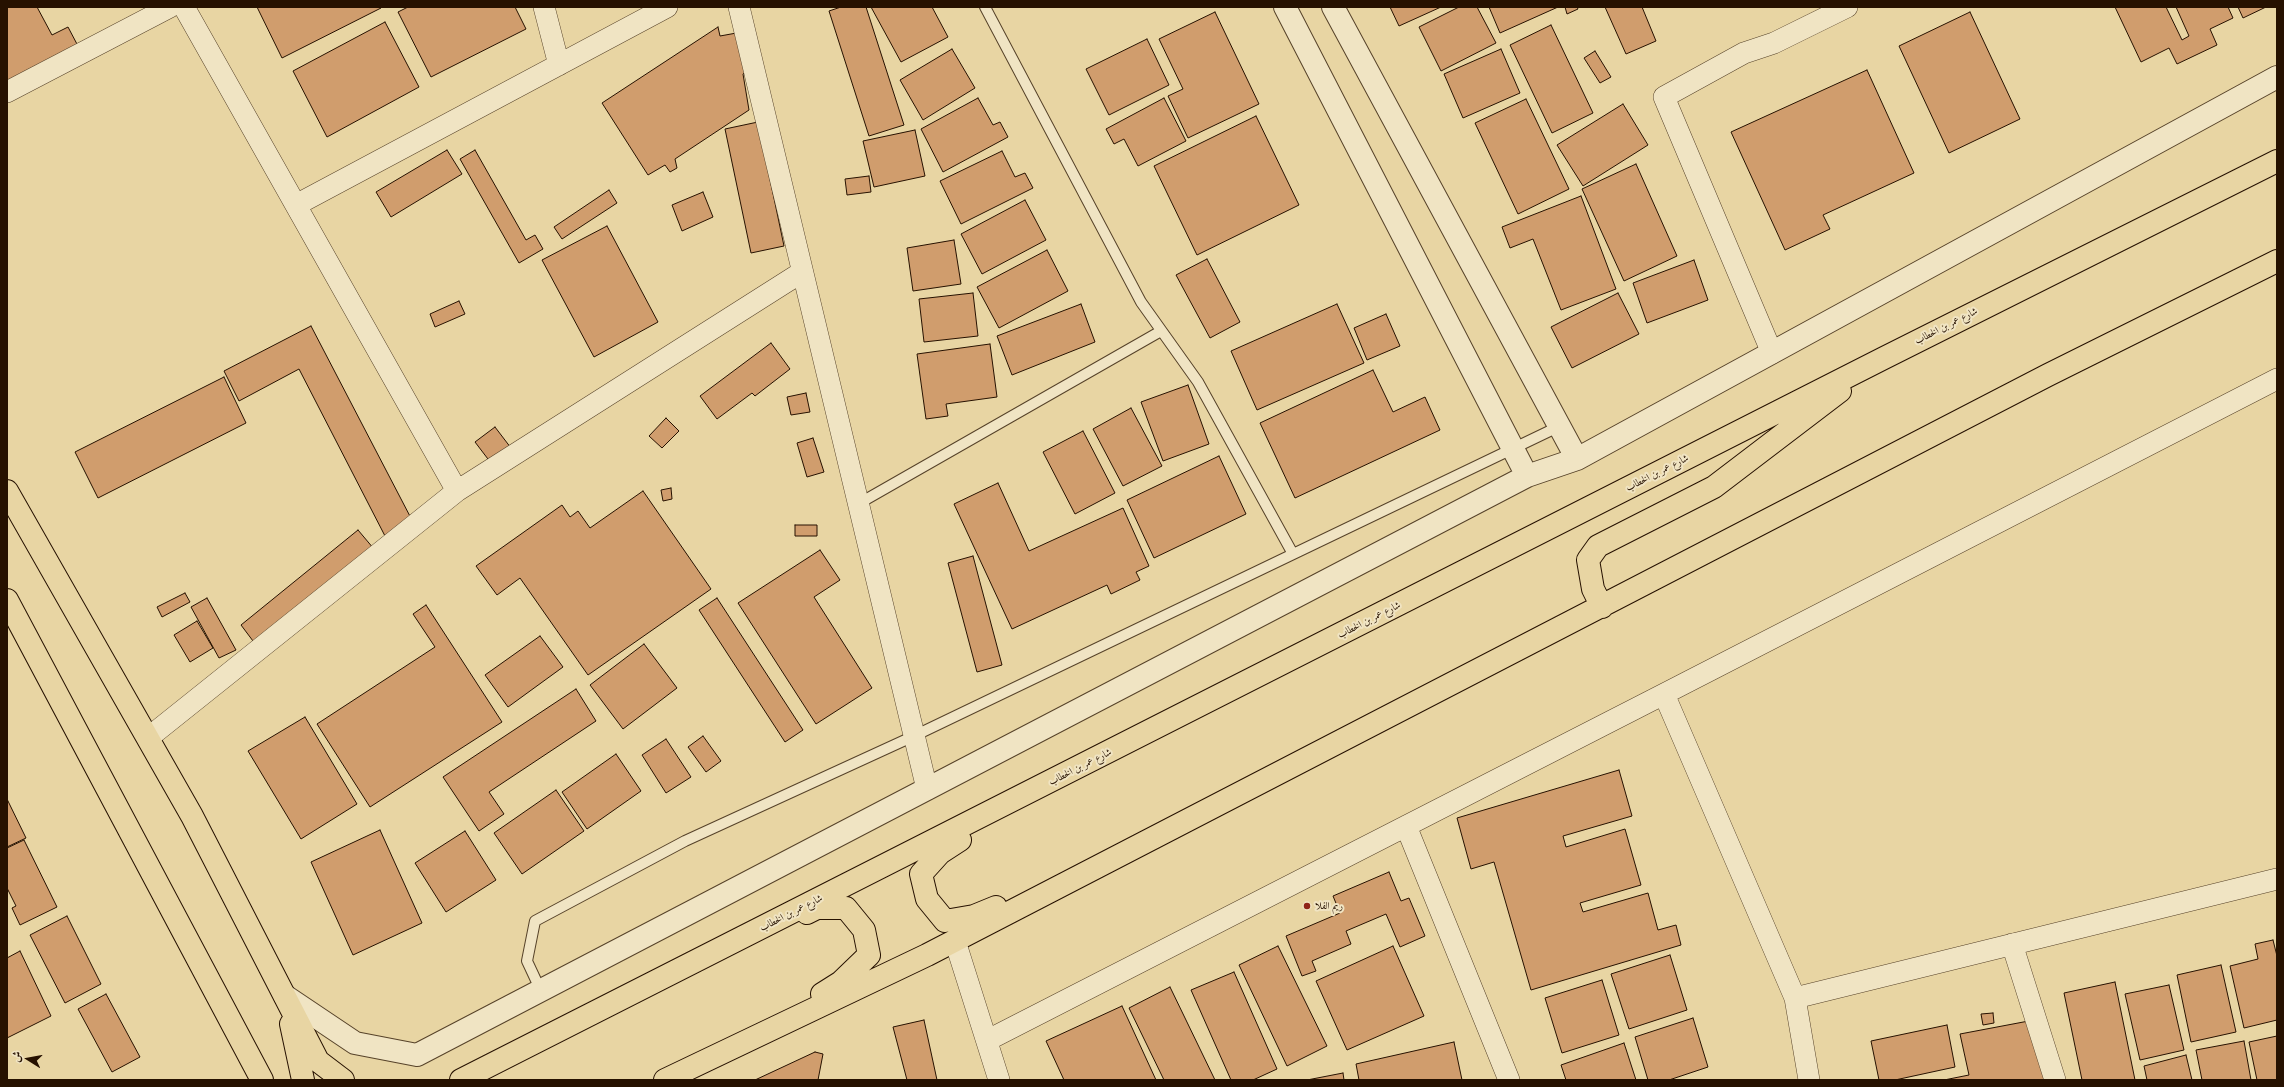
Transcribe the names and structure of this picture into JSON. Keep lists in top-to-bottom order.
{
  "streets": {
    "main road": ["شارع عمر بن الخطاب"]
  },
  "places": ["ريم الفلا"],
  "north": "left"
}
